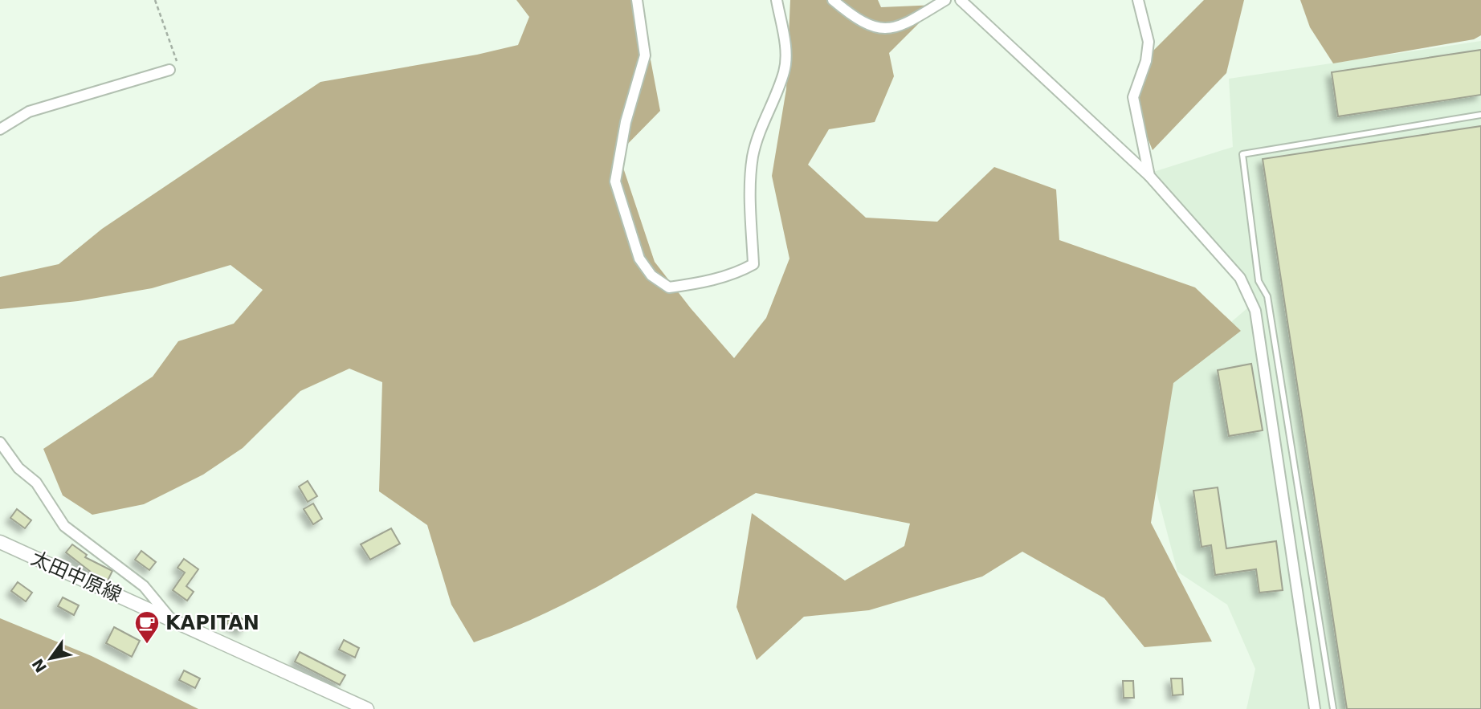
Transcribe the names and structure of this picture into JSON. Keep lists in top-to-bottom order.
{
  "streets": {
    "main road": ["太田中原線"]
  },
  "places": {
    "cafe": ["KAPITAN"]
  },
  "north": "bottom left"
}
